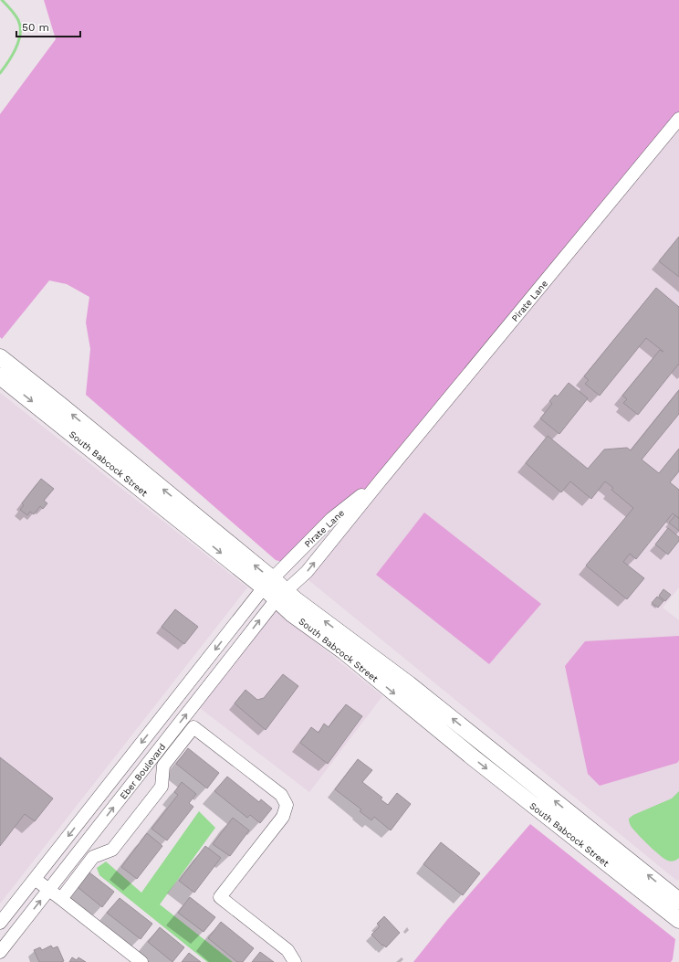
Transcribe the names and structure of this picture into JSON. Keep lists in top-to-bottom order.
{
  "streets": {
    "main road": ["South Babcock Street"],
    "street": ["Pirate Lane", "Eber Boulevard"]
  },
  "crossings": [
    ["Pirate Lane", "South Babcock Street"],
    ["Pirate Lane", "Eber Boulevard"],
    ["South Babcock Street", "Eber Boulevard"]
  ],
  "scale_bar": "50 m"
}
